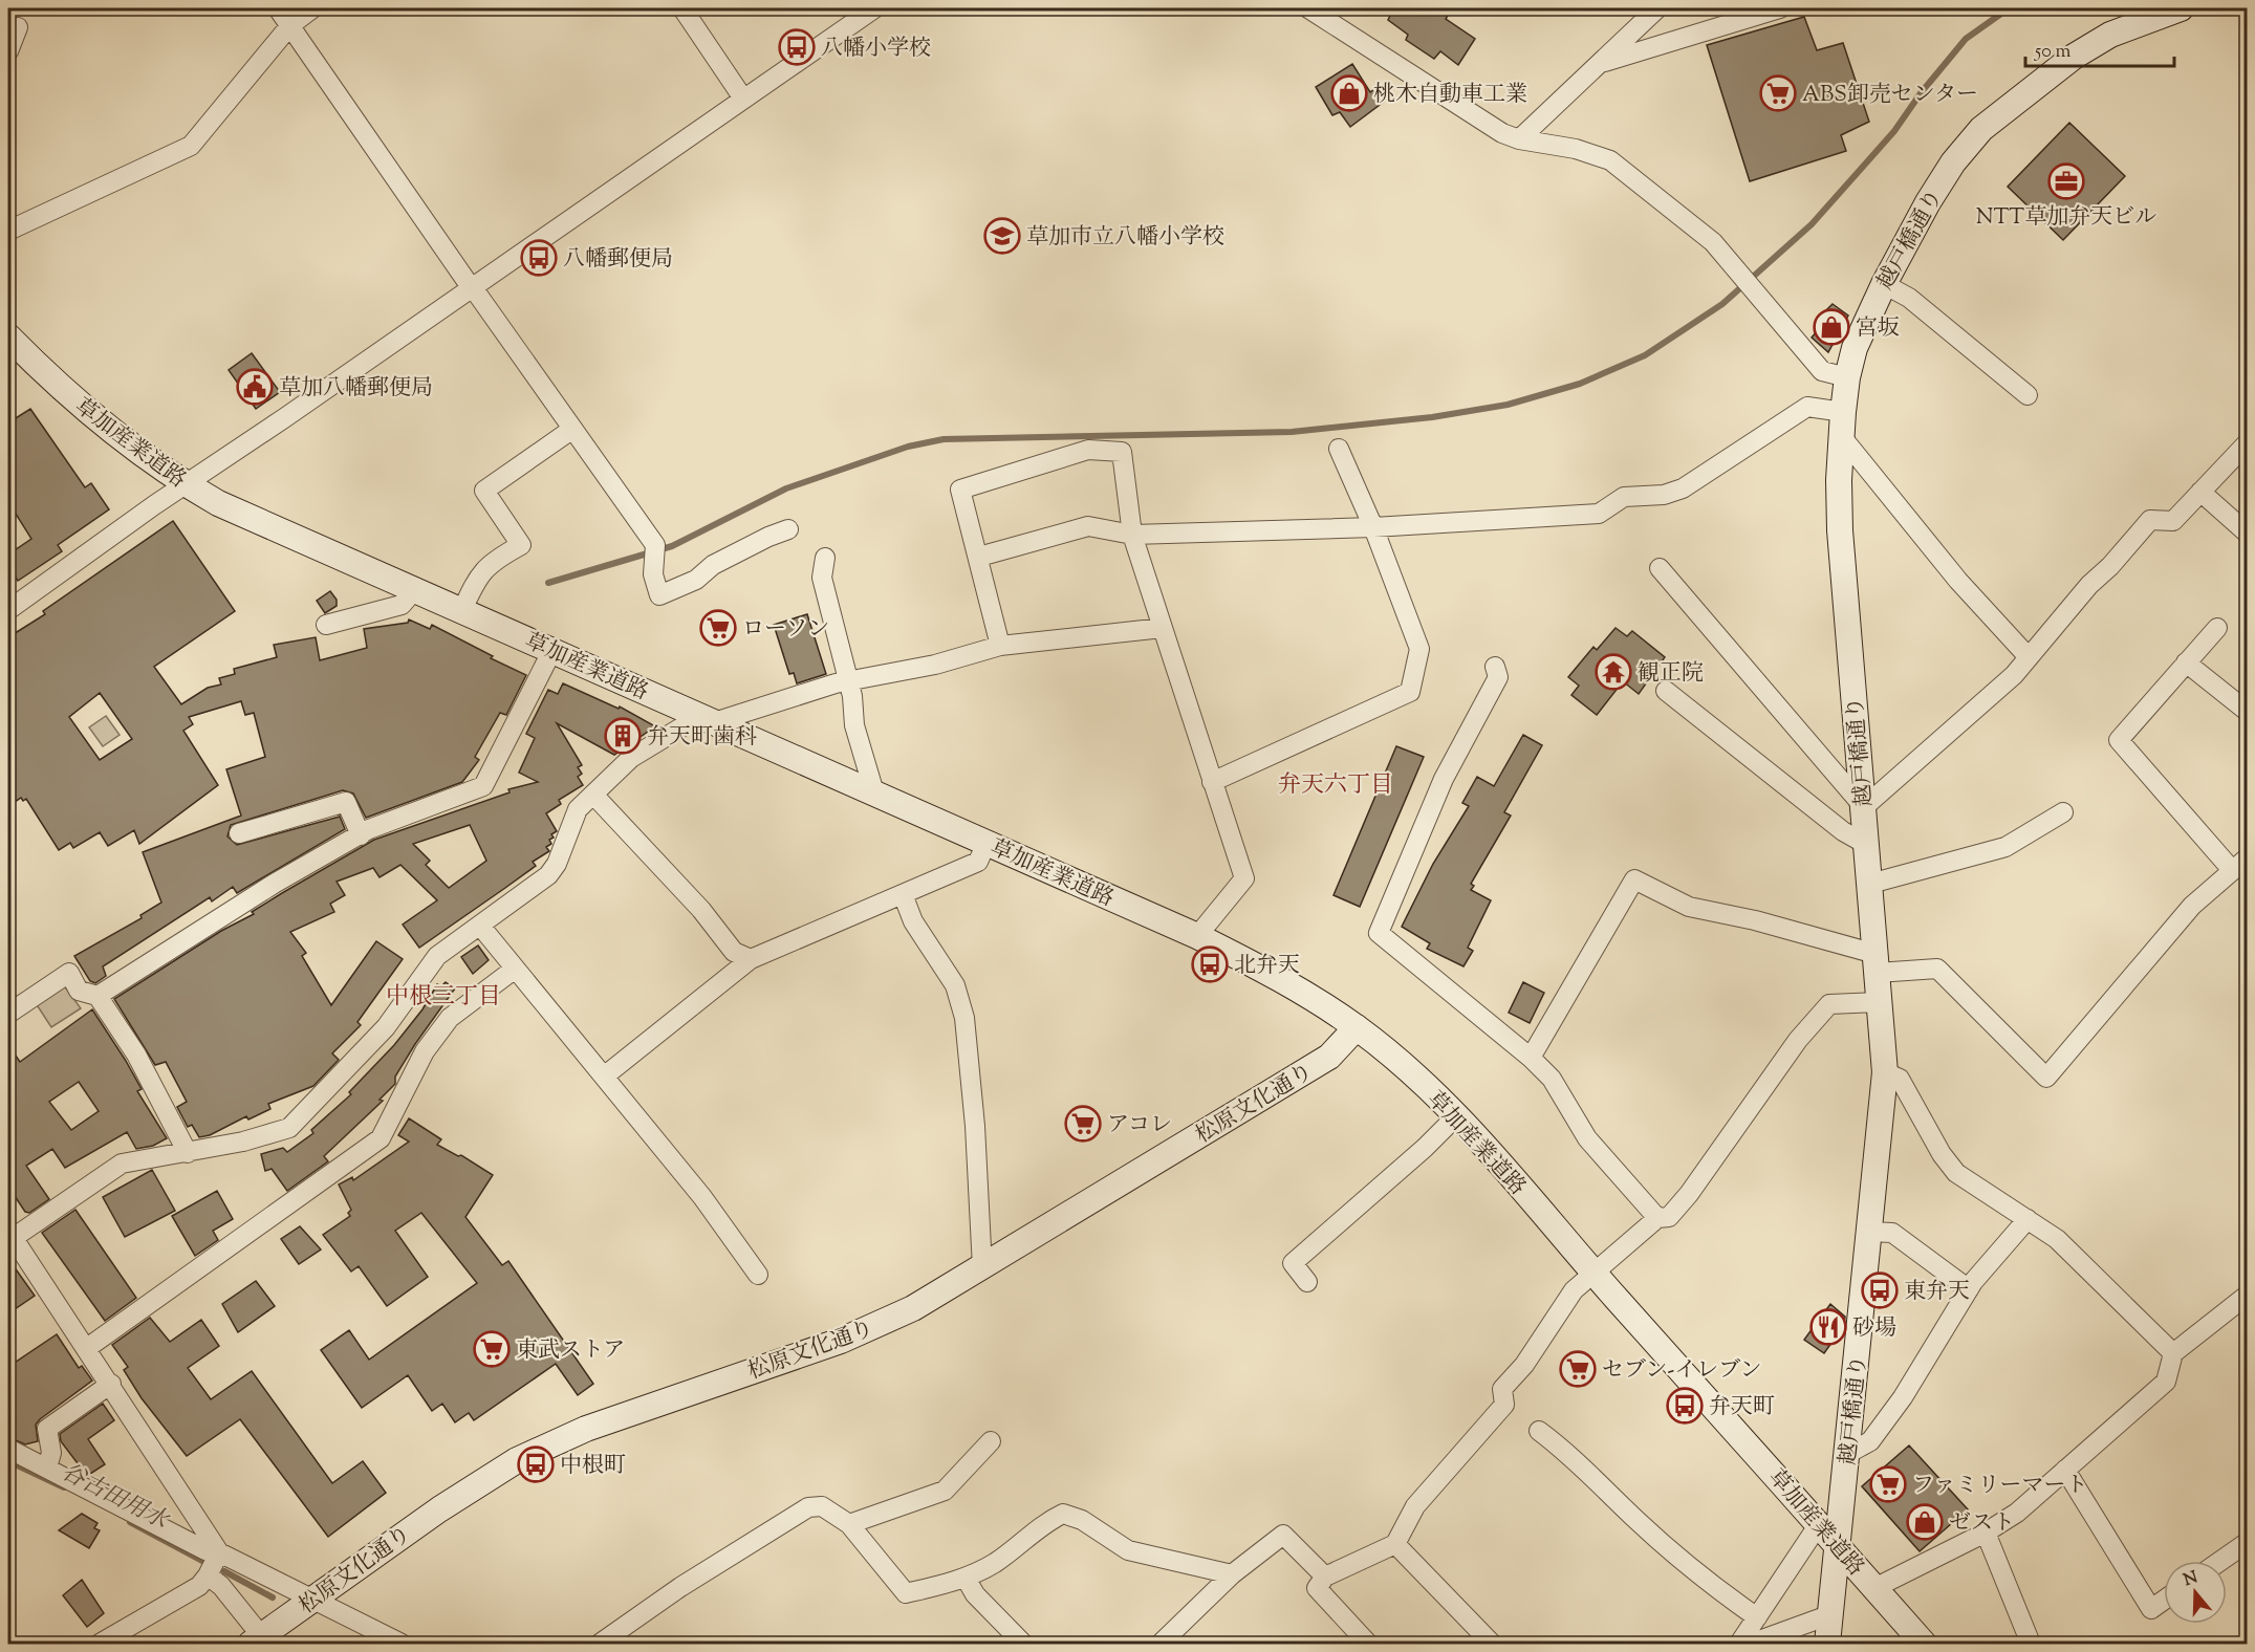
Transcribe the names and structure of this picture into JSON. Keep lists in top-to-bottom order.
{
  "streets": {
    "street": ["越戸橋通り", "草加産業道路", "松原文化通り"]
  },
  "crossings": [
    ["越戸橋通り", "草加産業道路"],
    ["草加産業道路", "松原文化通り"]
  ],
  "districts": ["弁天六丁目", "中根三丁目"],
  "water": ["谷古田用水"],
  "places": {
    "bus stop": [
      "八幡小学校",
      "八幡郵便局",
      "北弁天",
      "東弁天",
      "弁天町",
      "中根町"
    ],
    "shop": ["桃木自動車工業", "宮坂", "ゼスト"],
    "supermarket": [
      "ABS卸売センター",
      "ローソン",
      "アコレ",
      "東武ストア",
      "セブン-イレブン",
      "ファミリーマート"
    ],
    "office": ["NTT草加弁天ビル"],
    "school or university": ["草加市立八幡小学校"],
    "public building": ["草加八幡郵便局"],
    "temple": ["観正院"],
    "building": ["弁天町歯科"],
    "restaurant": ["砂場"]
  },
  "scale_bar": "50 m",
  "north": "top"
}
